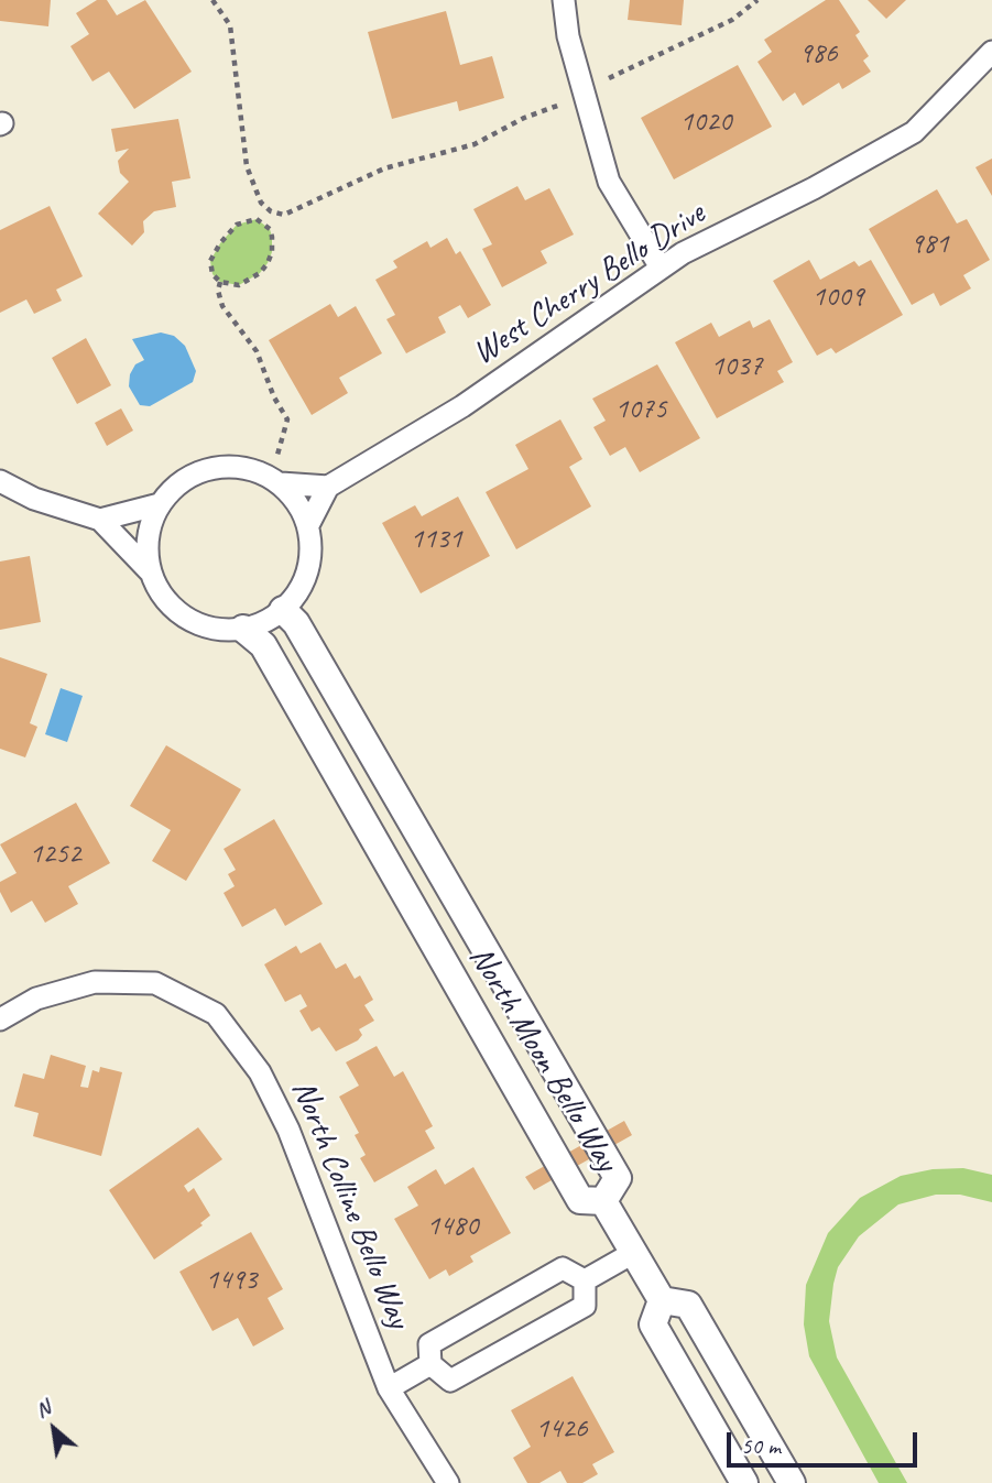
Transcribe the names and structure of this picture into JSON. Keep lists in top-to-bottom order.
{
  "streets": {
    "street": ["West Cherry Bello Drive", "North Moon Bello Way", "North Colline Bello Way"]
  },
  "house_numbers": [
    "986",
    "1020",
    "981",
    "1009",
    "1037",
    "1075",
    "1131",
    "1252",
    "1480",
    "1493",
    "1426"
  ],
  "scale_bar": "50 m",
  "north": "top left"
}
